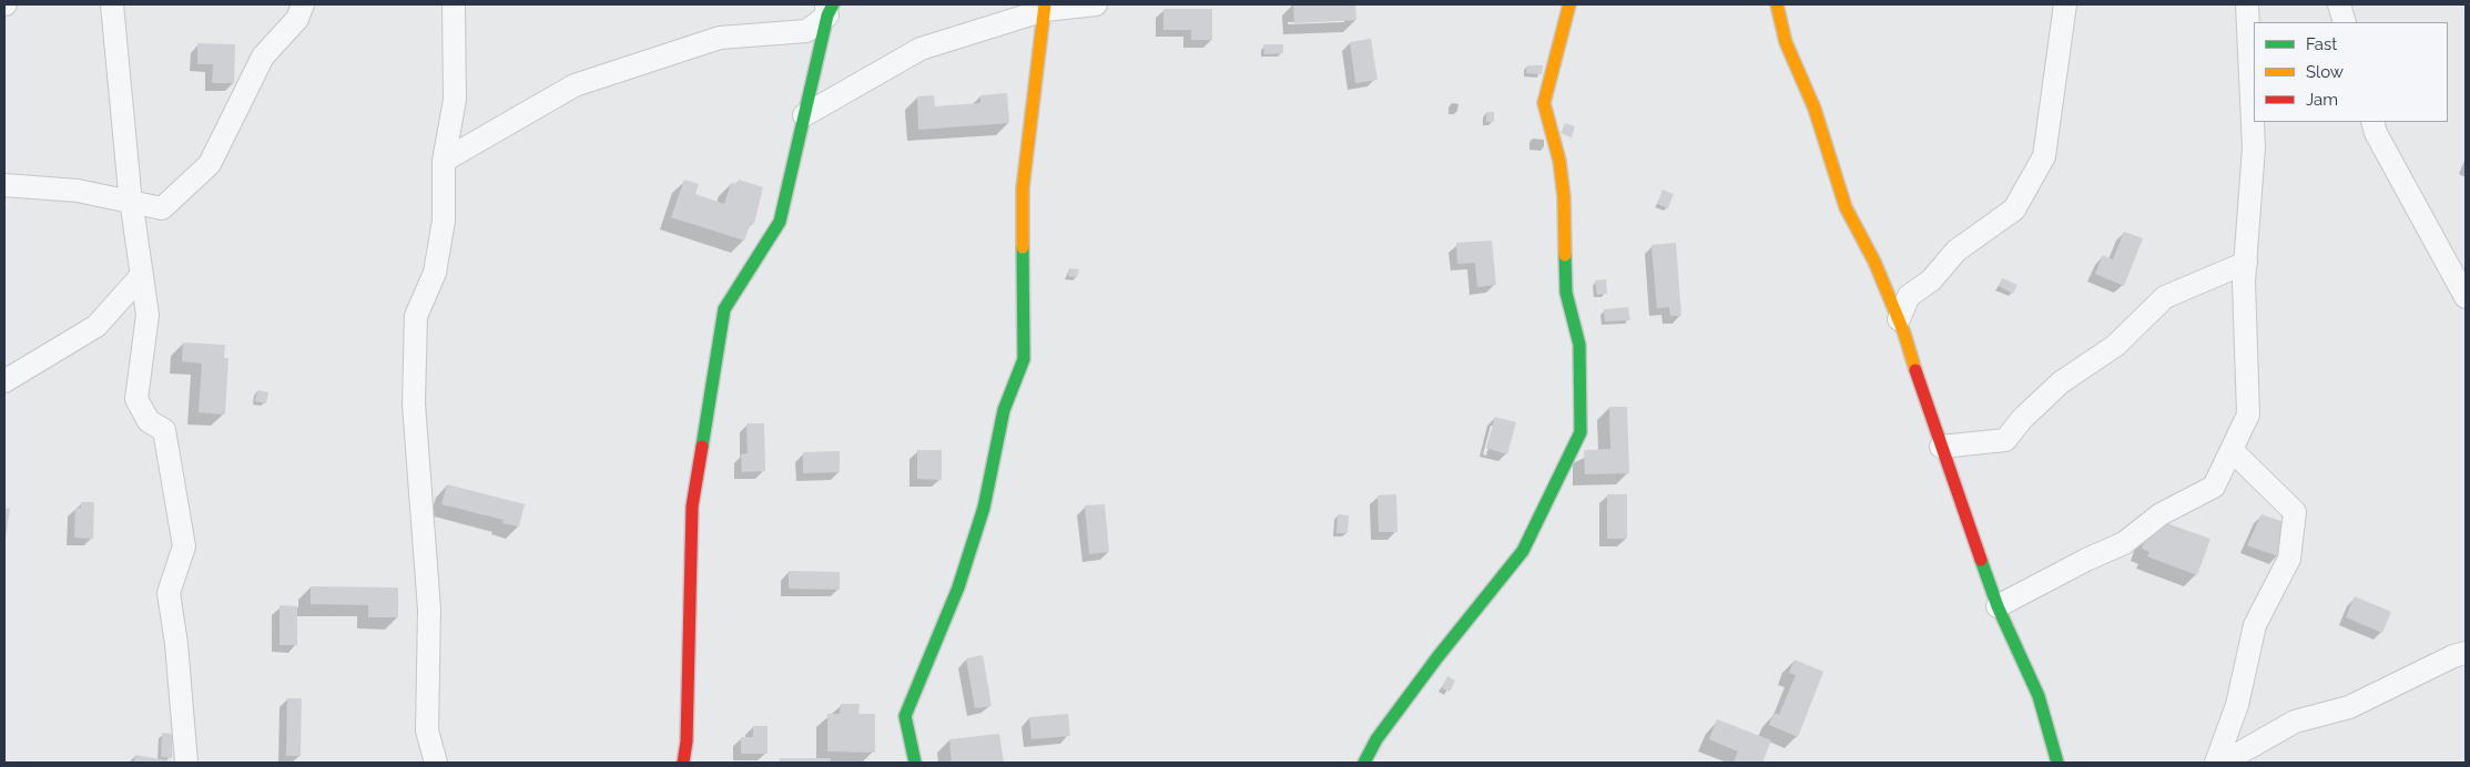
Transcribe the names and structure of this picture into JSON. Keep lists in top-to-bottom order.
{
  "legend": ["Fast", "Slow", "Jam"]
}
